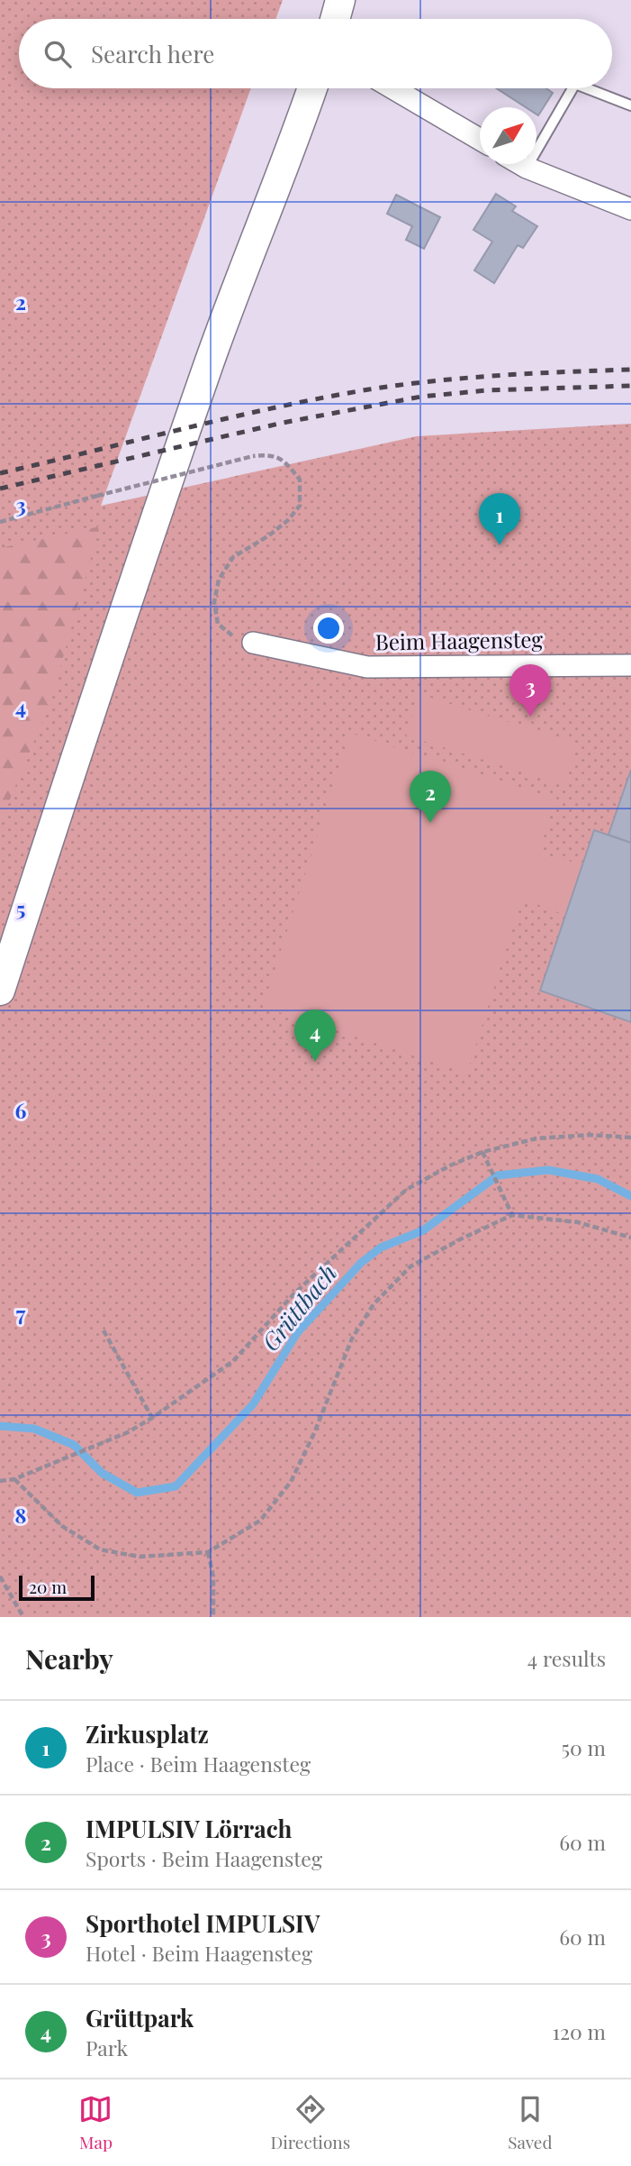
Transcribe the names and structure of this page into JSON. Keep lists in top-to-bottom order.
{
  "streets": {
    "street": ["Beim Haagensteg"]
  },
  "water": ["Grüttbach"],
  "scale_bar": "20 m",
  "north": "top right",
  "page": {
    "search": "Search here",
    "pins": [
      "1",
      "3",
      "2",
      "4"
    ],
    "scale": "20 m",
    "heading": ["Nearby", "4 results"],
    "list": [
      {
        "mark": "1",
        "name": "Zirkusplatz",
        "note": "Place · Beim Haagensteg",
        "value": "50 m"
      },
      {
        "mark": "2",
        "name": "IMPULSIV Lörrach",
        "note": "Sports · Beim Haagensteg",
        "value": "60 m"
      },
      {
        "mark": "3",
        "name": "Sporthotel IMPULSIV",
        "note": "Hotel · Beim Haagensteg",
        "value": "60 m"
      },
      {
        "mark": "4",
        "name": "Grüttpark",
        "note": "Park",
        "value": "120 m"
      }
    ],
    "nav": ["Map", "Directions", "Saved"]
  },
  "grid": {
    "rows": [
      "2",
      "3",
      "4",
      "5",
      "6",
      "7",
      "8"
    ]
  }
}
